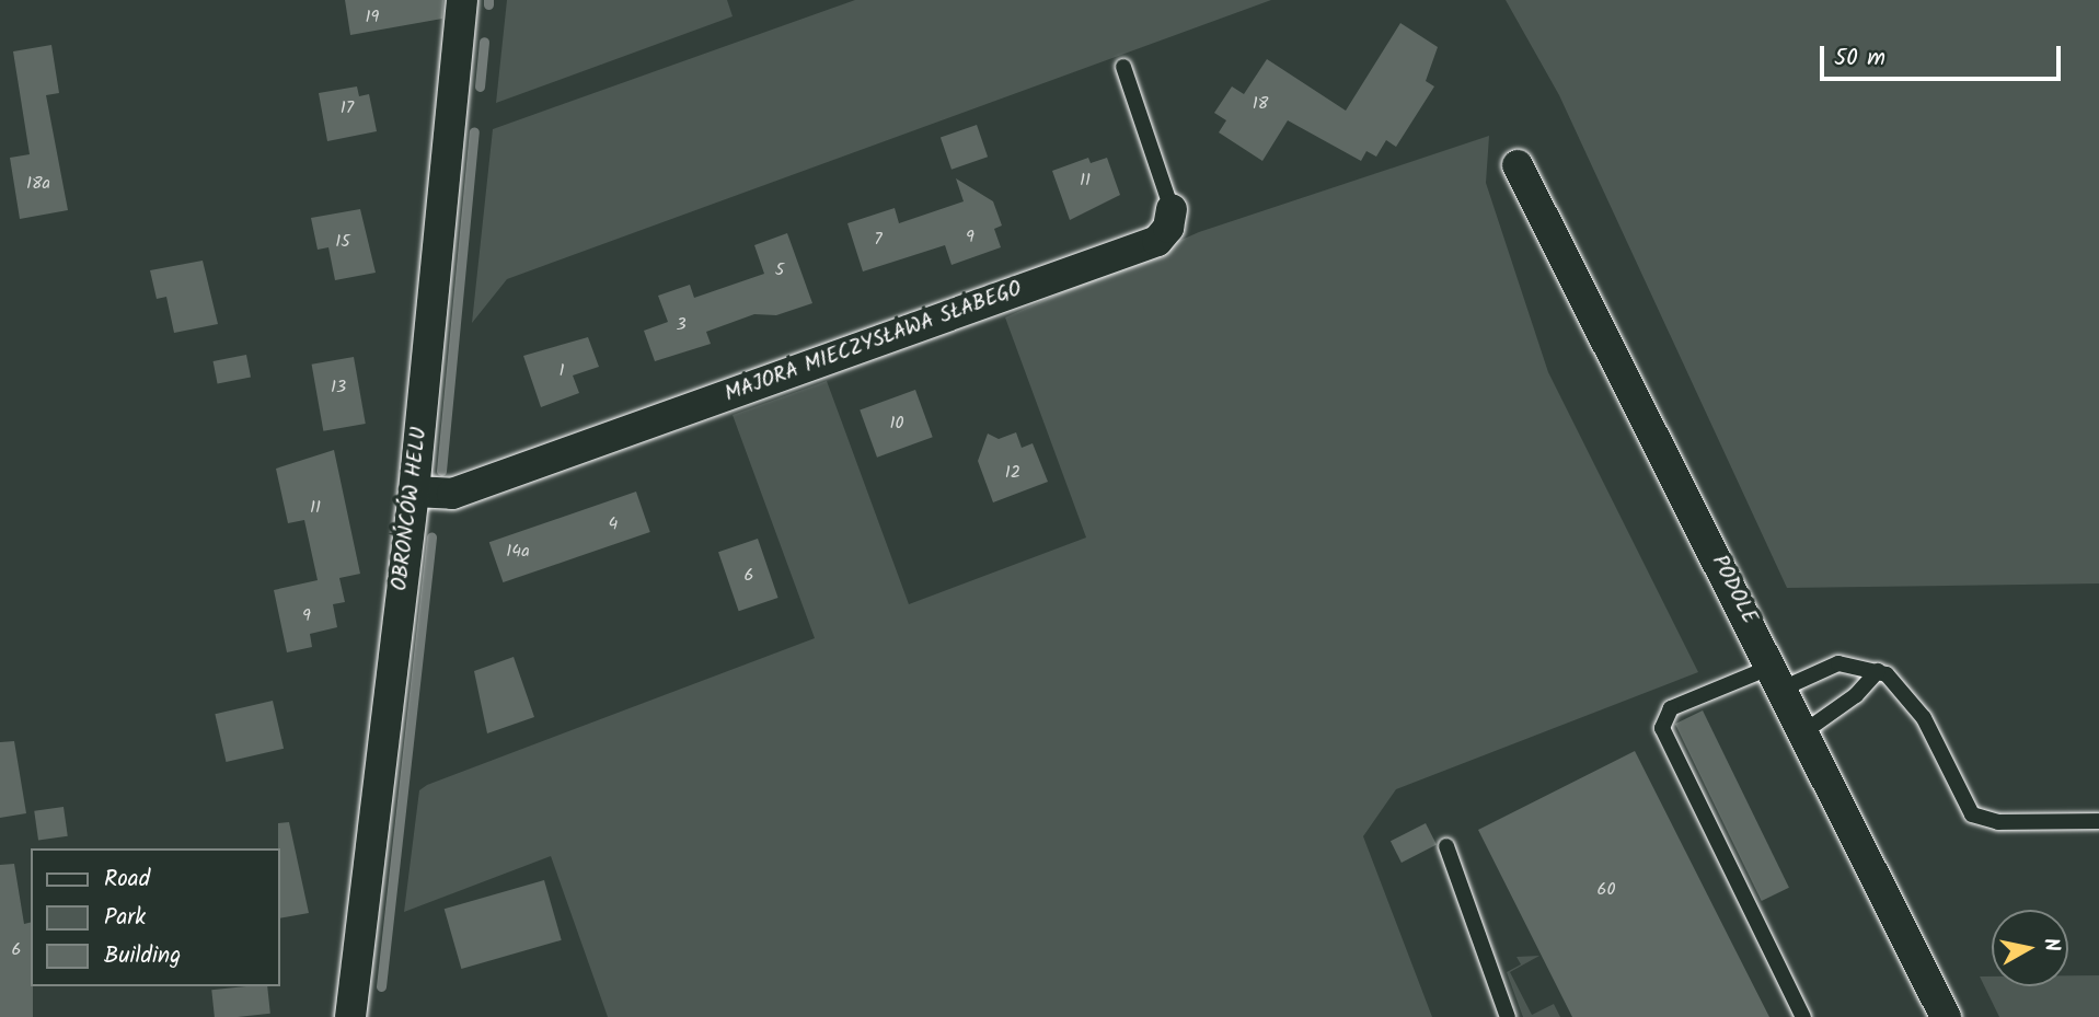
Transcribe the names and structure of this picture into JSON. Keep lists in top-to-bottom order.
{
  "streets": {
    "street": ["MAJORA MIECZYSŁAWA SŁABEGO", "OBROŃCÓW HELU", "PODOLE"]
  },
  "crossings": [
    ["MAJORA MIECZYSŁAWA SŁABEGO", "OBROŃCÓW HELU"]
  ],
  "house_numbers": [
    "19",
    "18",
    "17",
    "11",
    "18a",
    "9",
    "7",
    "15",
    "5",
    "3",
    "1",
    "13",
    "10",
    "12",
    "11",
    "4",
    "14a",
    "6",
    "9",
    "60",
    "6"
  ],
  "legend": ["Road", "Park", "Building"],
  "scale_bar": "50 m",
  "north": "right"
}
